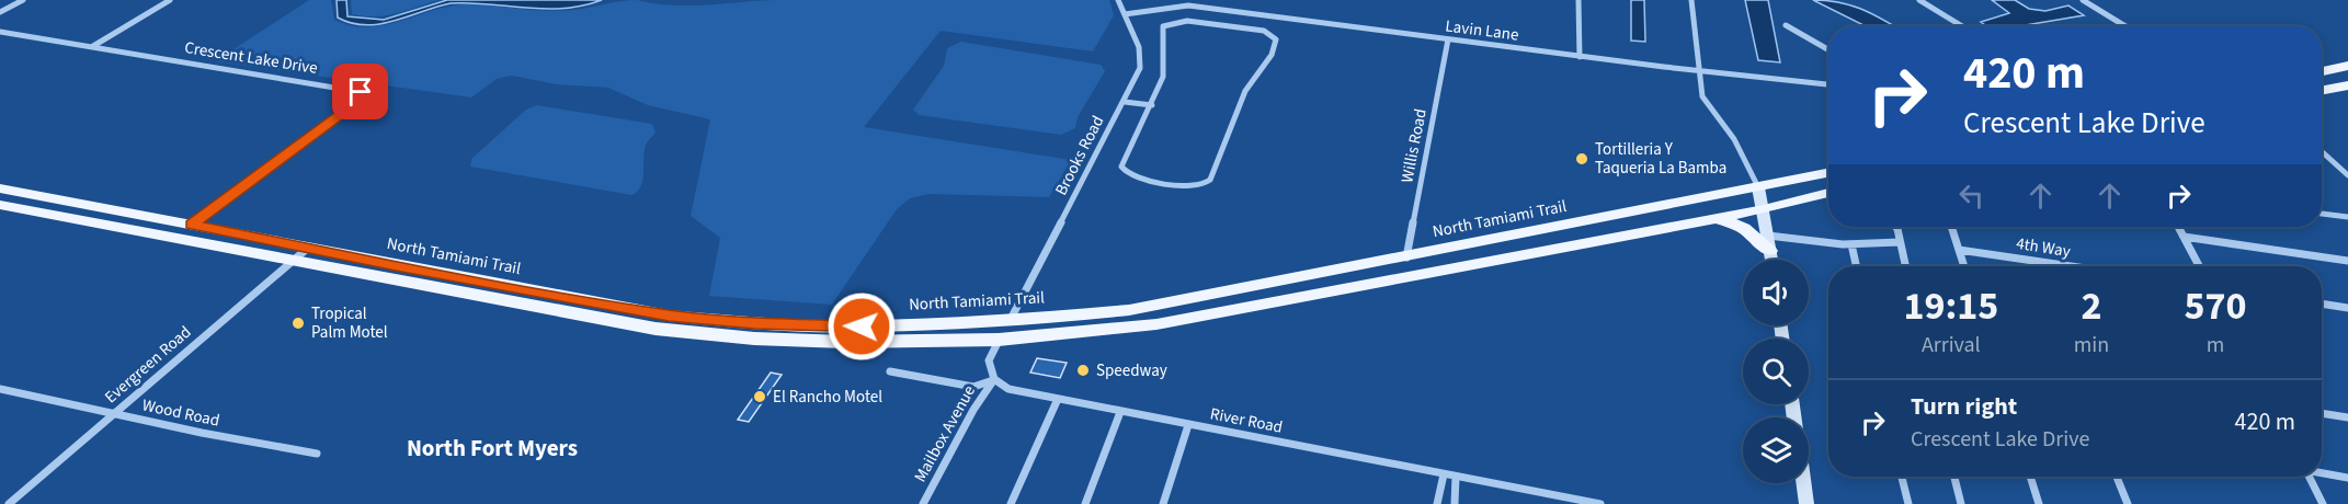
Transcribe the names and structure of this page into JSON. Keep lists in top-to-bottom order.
{
  "streets": {
    "main road": ["North Tamiami Trail"],
    "street": [
      "Lavin Lane",
      "Crescent Lake Drive",
      "Willis Road",
      "Brooks Road",
      "4th Way",
      "Evergreen Road",
      "Wood Road",
      "River Road",
      "Mailbox Avenue"
    ]
  },
  "crossings": [
    ["Lavin Lane", "Willis Road"],
    ["Lavin Lane", "Brooks Road"],
    ["Crescent Lake Drive", "North Tamiami Trail"],
    ["Willis Road", "North Tamiami Trail"],
    ["Brooks Road", "North Tamiami Trail"],
    ["North Tamiami Trail", "Evergreen Road"],
    ["Evergreen Road", "Wood Road"],
    ["River Road", "Mailbox Avenue"]
  ],
  "districts": ["North Fort Myers"],
  "places": [
    "Tortilleria Y Taqueria La Bamba",
    "Tropical Palm Motel",
    "Speedway",
    "El Rancho Motel"
  ],
  "page": {
    "turn": ["420 m", "Crescent Lake Drive"],
    "eta": [
      "19:15",
      "Arrival",
      "2",
      "min",
      "570",
      "m"
    ],
    "list": [
      {
        "name": "Turn right",
        "note": "Crescent Lake Drive",
        "value": "420 m"
      }
    ]
  }
}
